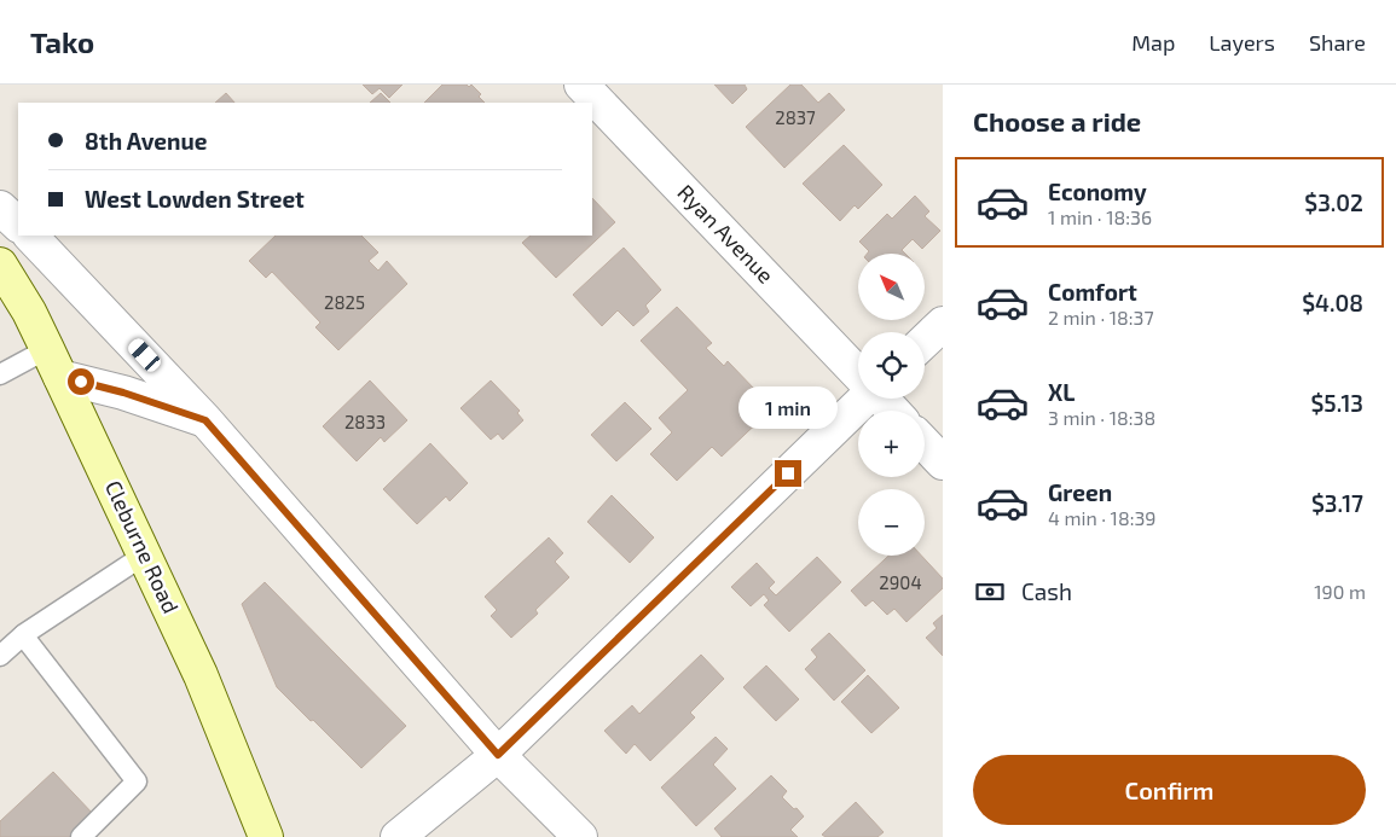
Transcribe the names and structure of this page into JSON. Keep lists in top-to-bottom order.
{
  "streets": {
    "main road": ["Cleburne Road"],
    "street": ["Ryan Avenue"]
  },
  "house_numbers": [
    "2837",
    "2825",
    "2833",
    "2904"
  ],
  "north": "top left",
  "page": {
    "header": "Tako",
    "nav": ["Map", "Layers", "Share"],
    "heading": "Choose a ride",
    "banner": ["8th Avenue", "West Lowden Street"],
    "list": [
      {
        "name": "Economy",
        "note": "1 min · 18:36",
        "value": "$3.02"
      },
      {
        "name": "Comfort",
        "note": "2 min · 18:37",
        "value": "$4.08"
      },
      {
        "name": "XL",
        "note": "3 min · 18:38",
        "value": "$5.13"
      },
      {
        "name": "Green",
        "note": "4 min · 18:39",
        "value": "$3.17"
      }
    ],
    "map_buttons": ["+", "−"],
    "bubble": "1 min",
    "pay": ["Cash", "190 m"],
    "buttons": "Confirm"
  }
}
